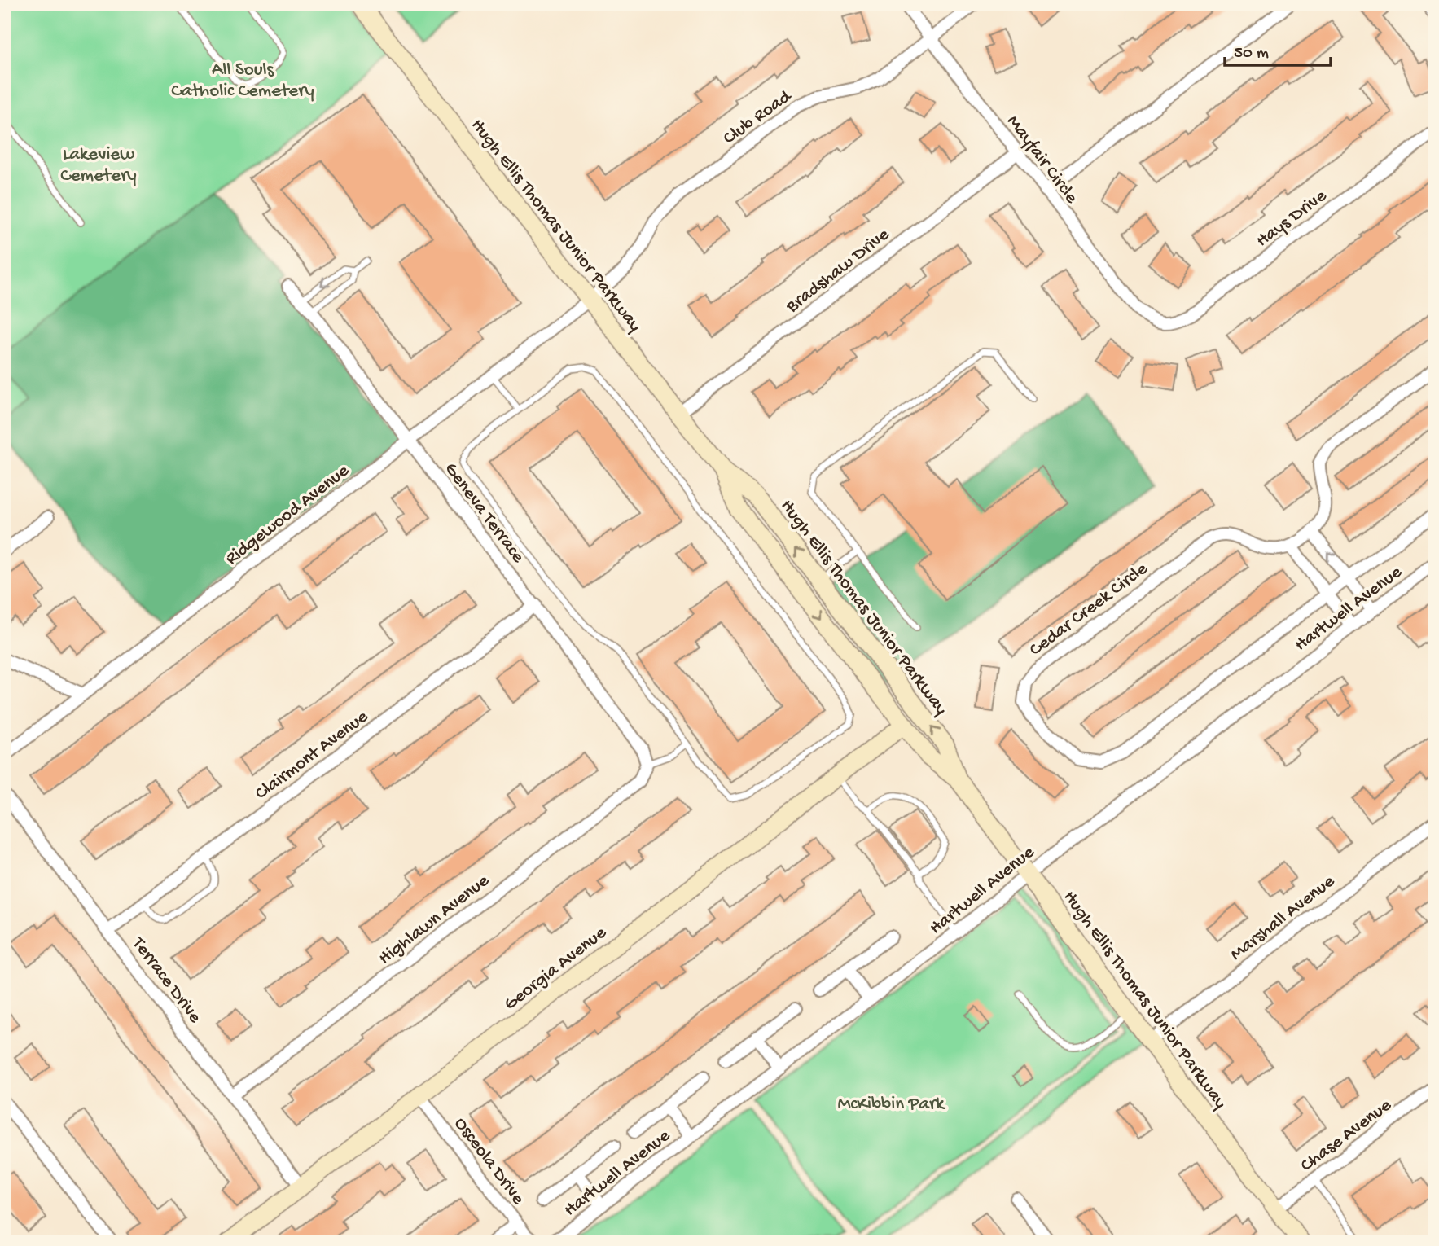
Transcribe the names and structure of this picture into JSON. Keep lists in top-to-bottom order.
{
  "streets": {
    "main road": ["Hugh Ellis Thomas Junior Parkway", "Georgia Avenue"],
    "street": [
      "Club Road",
      "Mayfair Circle",
      "Hays Drive",
      "Bradshaw Drive",
      "Geneva Terrace",
      "Ridgewood Avenue",
      "Hartwell Avenue",
      "Cedar Creek Circle",
      "Clairmont Avenue",
      "Marshall Avenue",
      "Highlawn Avenue",
      "Terrace Drive",
      "Chase Avenue",
      "Osceola Drive"
    ]
  },
  "crossings": [
    ["Club Road", "Mayfair Circle"],
    ["Club Road", "Hugh Ellis Thomas Junior Parkway"],
    ["Club Road", "Ridgewood Avenue"],
    ["Mayfair Circle", "Hays Drive"],
    ["Mayfair Circle", "Bradshaw Drive"],
    ["Hugh Ellis Thomas Junior Parkway", "Bradshaw Drive"],
    ["Hugh Ellis Thomas Junior Parkway", "Ridgewood Avenue"],
    ["Hugh Ellis Thomas Junior Parkway", "Hartwell Avenue"],
    ["Hugh Ellis Thomas Junior Parkway", "Marshall Avenue"],
    ["Hugh Ellis Thomas Junior Parkway", "Georgia Avenue"],
    ["Hugh Ellis Thomas Junior Parkway", "Chase Avenue"],
    ["Geneva Terrace", "Ridgewood Avenue"],
    ["Geneva Terrace", "Clairmont Avenue"],
    ["Geneva Terrace", "Highlawn Avenue"],
    ["Clairmont Avenue", "Terrace Drive"],
    ["Highlawn Avenue", "Terrace Drive"],
    ["Georgia Avenue", "Terrace Drive"],
    ["Georgia Avenue", "Osceola Drive"]
  ],
  "parks": ["All Souls Catholic Cemetery", "Lakeview Cemetery", "McKibbin Park"],
  "scale_bar": "50 m"
}
